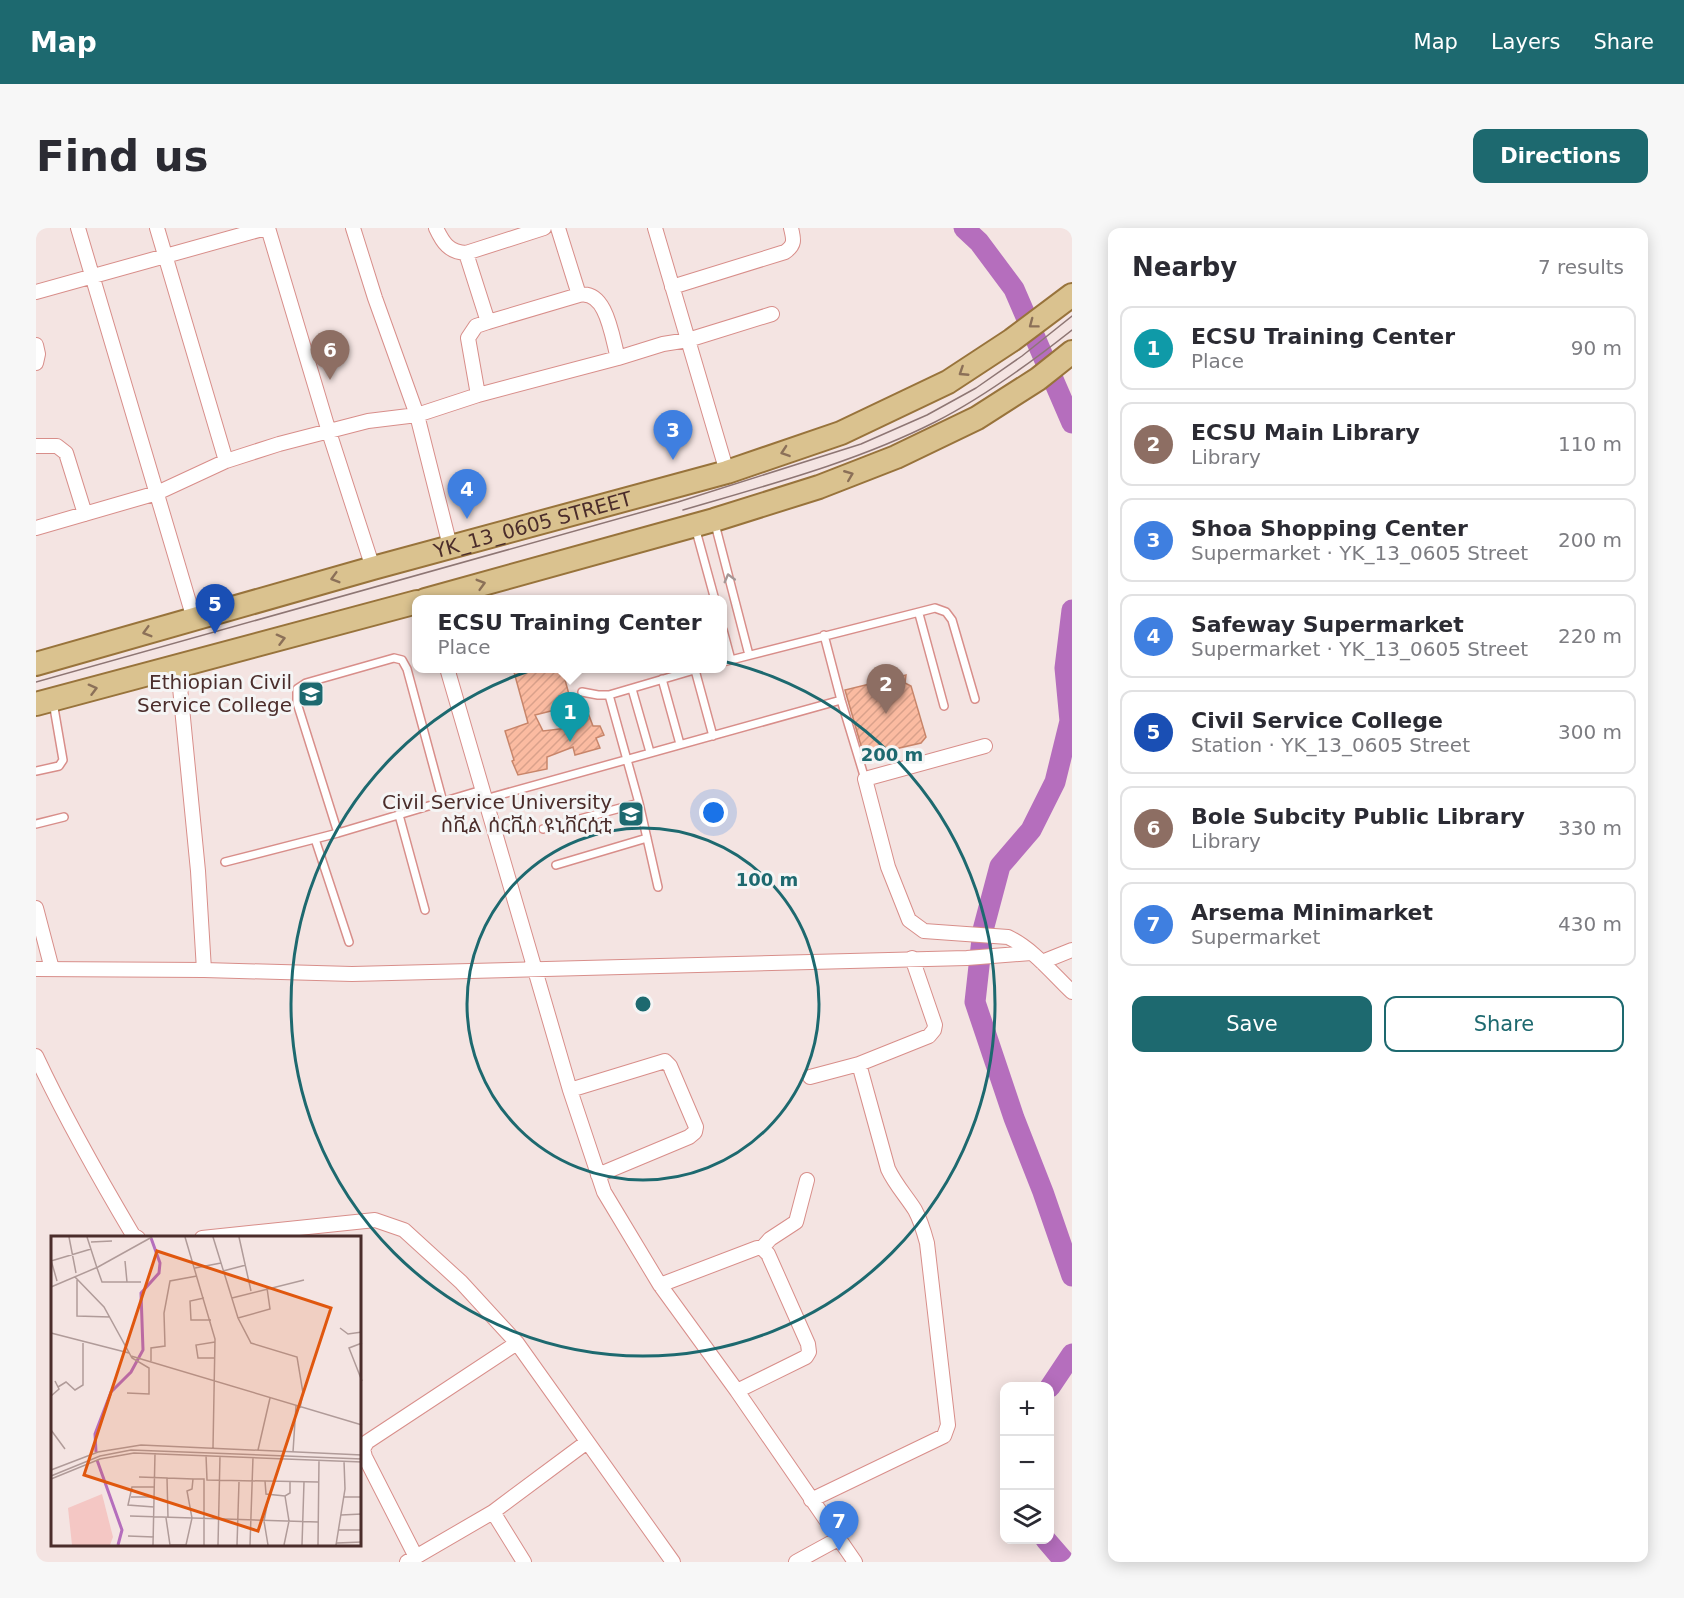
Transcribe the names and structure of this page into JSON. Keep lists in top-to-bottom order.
{
  "streets": {
    "main road": ["YK_13_0605 STREET"]
  },
  "places": {
    "school or university": ["Ethiopian Civil Service College", "Civil Service University ስቪል ሰርቪስ ዩኒቨርሲቲ"]
  },
  "page": {
    "header": "Map",
    "nav": ["Map", "Layers", "Share"],
    "buttons": [
      "Directions",
      ["Save", "Share"]
    ],
    "title": "Find us",
    "heading": ["Nearby", "7 results"],
    "list": [
      {
        "mark": "1",
        "name": "ECSU Training Center",
        "note": "Place",
        "value": "90 m"
      },
      {
        "mark": "2",
        "name": "ECSU Main Library",
        "note": "Library",
        "value": "110 m"
      },
      {
        "mark": "3",
        "name": "Shoa Shopping Center",
        "note": "Supermarket · YK_13_0605 Street",
        "value": "200 m"
      },
      {
        "mark": "4",
        "name": "Safeway Supermarket",
        "note": "Supermarket · YK_13_0605 Street",
        "value": "220 m"
      },
      {
        "mark": "5",
        "name": "Civil Service College",
        "note": "Station · YK_13_0605 Street",
        "value": "300 m"
      },
      {
        "mark": "6",
        "name": "Bole Subcity Public Library",
        "note": "Library",
        "value": "330 m"
      },
      {
        "mark": "7",
        "name": "Arsema Minimarket",
        "note": "Supermarket",
        "value": "430 m"
      }
    ],
    "pins": [
      "6",
      "3",
      "4",
      "5",
      "2",
      "1",
      "7"
    ],
    "popup": ["ECSU Training Center", "Place"],
    "map_buttons": ["+", "−"]
  },
  "rings": ["200 m", "100 m"]
}
